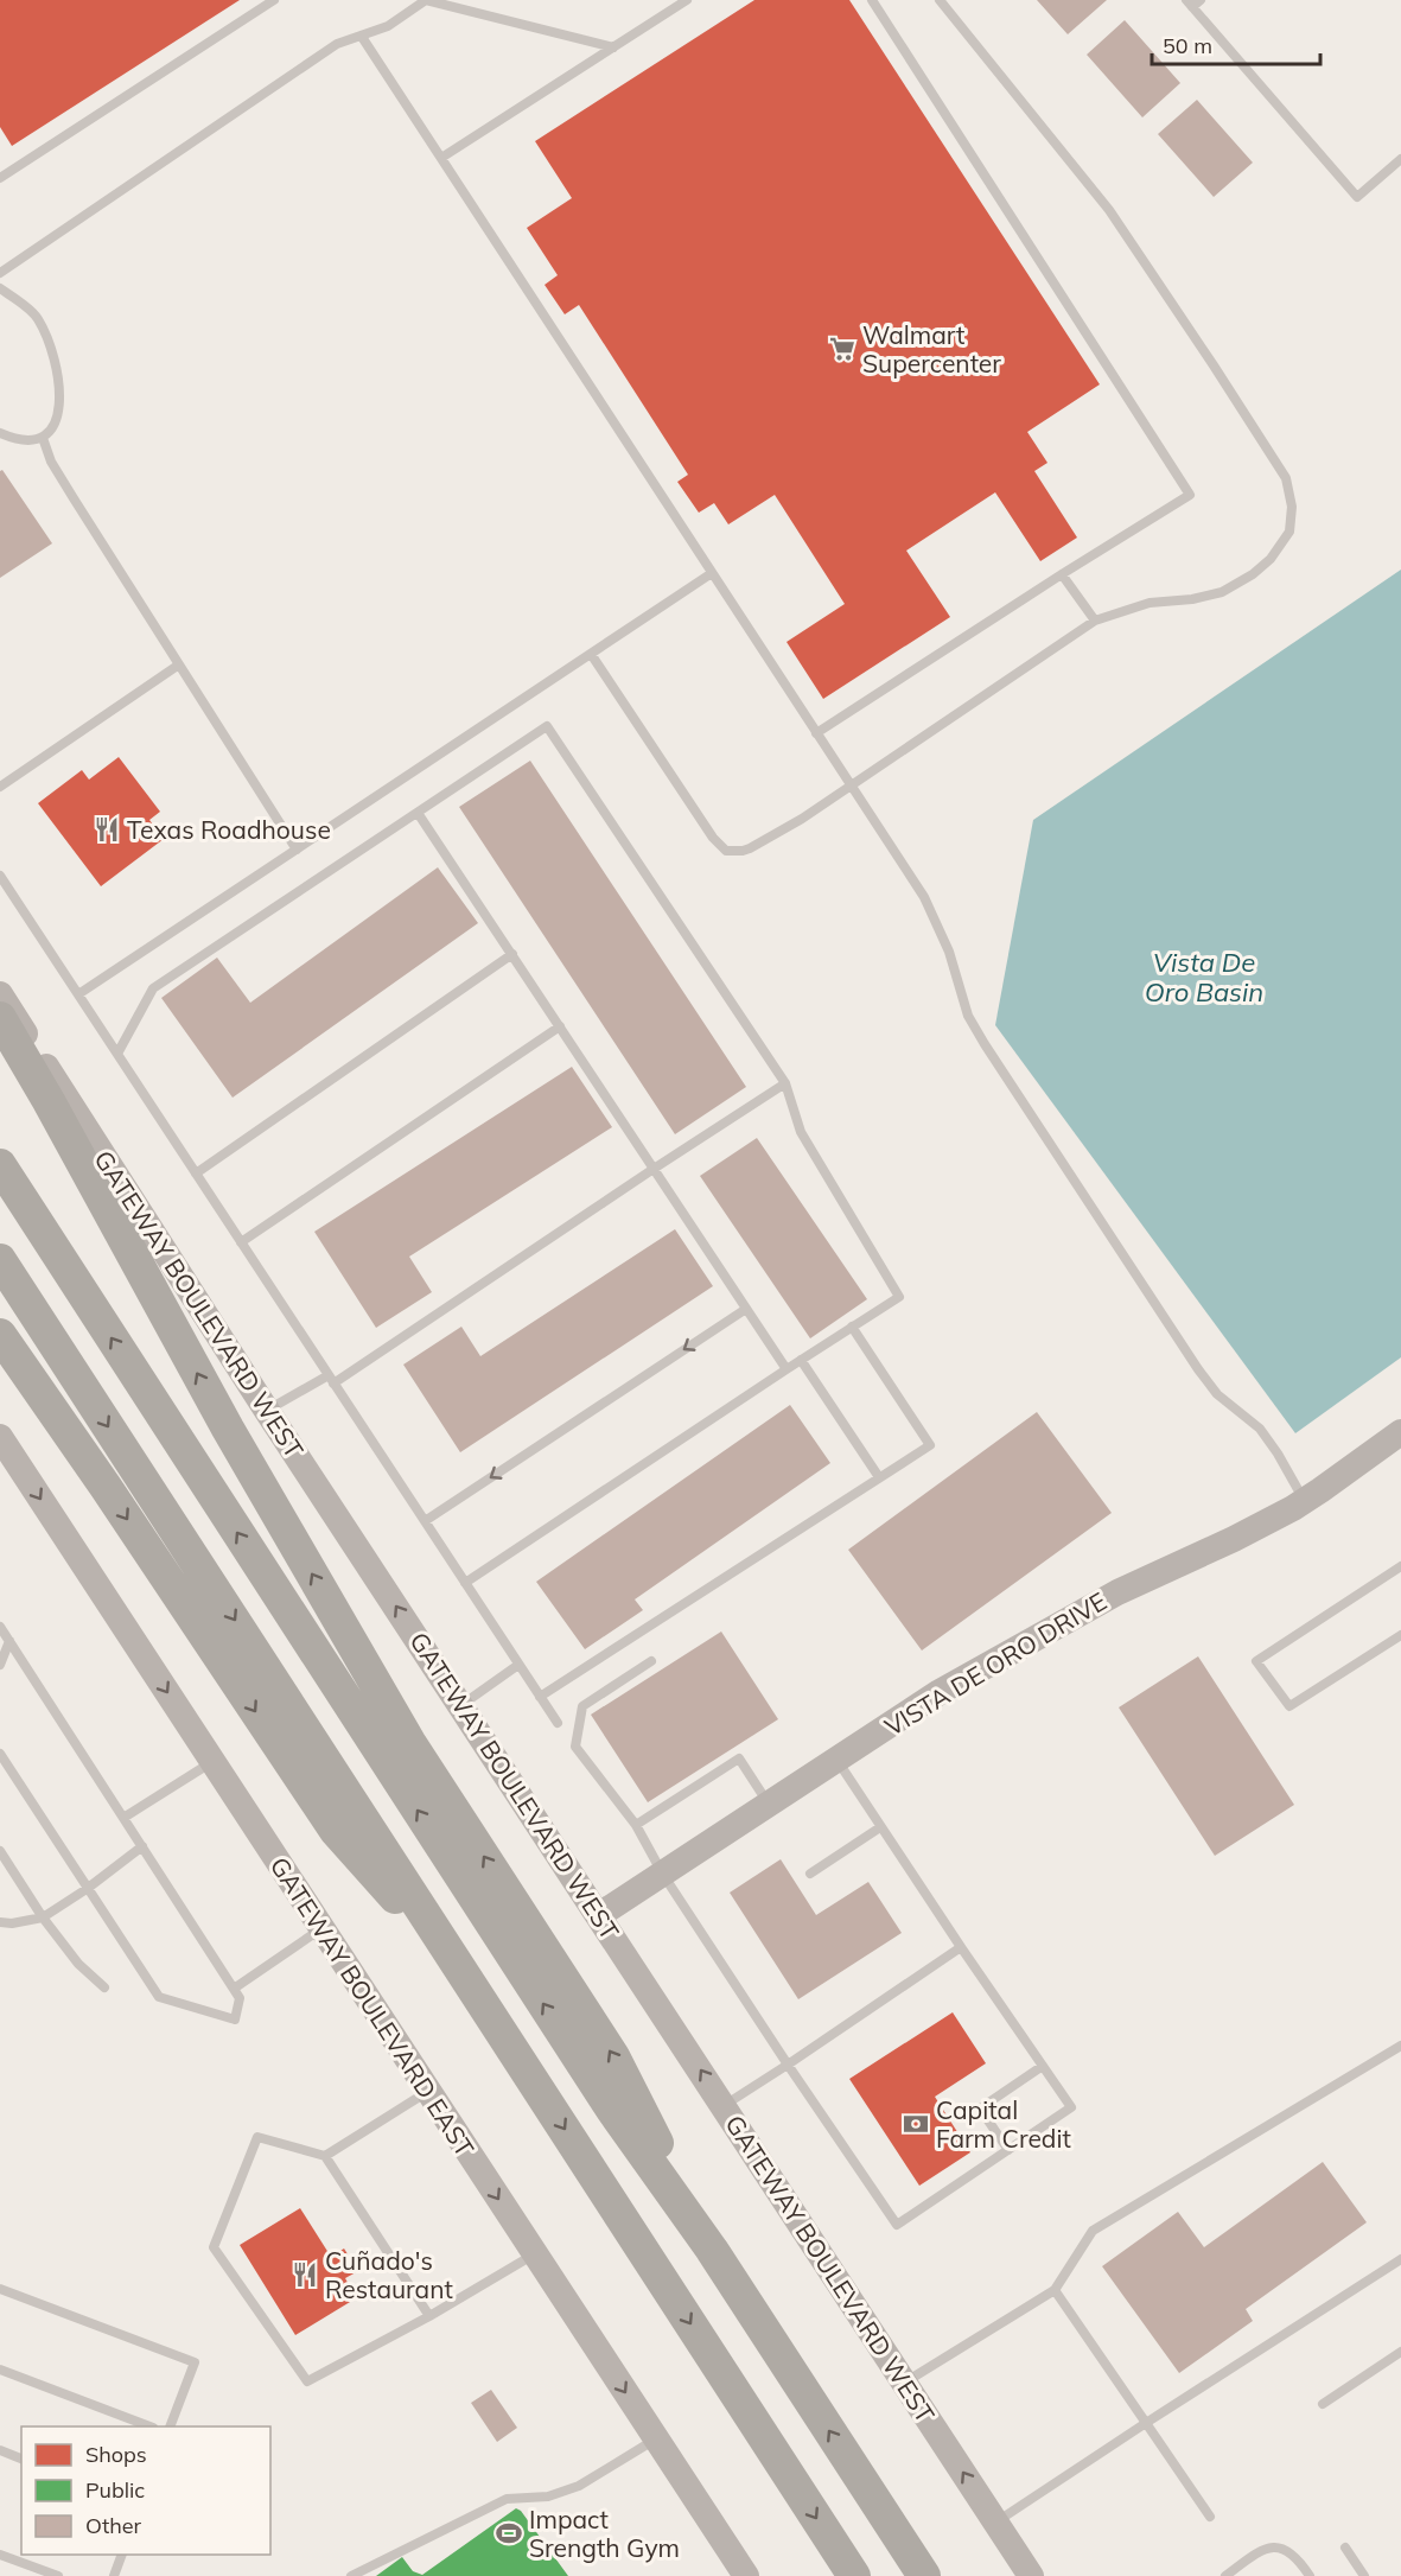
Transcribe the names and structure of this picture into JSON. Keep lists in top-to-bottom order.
{
  "streets": {
    "main road": ["GATEWAY BOULEVARD WEST", "VISTA DE ORO DRIVE", "GATEWAY BOULEVARD EAST"]
  },
  "crossings": [
    ["GATEWAY BOULEVARD WEST", "VISTA DE ORO DRIVE"]
  ],
  "one_way": ["GATEWAY BOULEVARD WEST", "GATEWAY BOULEVARD EAST"],
  "water": ["Vista De Oro Basin"],
  "places": {
    "supermarket": ["Walmart Supercenter"],
    "restaurant": ["Texas Roadhouse", "Cuñado's Restaurant"],
    "bank": ["Capital Farm Credit"],
    "sports": ["Impact Srength Gym"]
  },
  "legend": ["Shops", "Public", "Other"],
  "scale_bar": "50 m"
}
